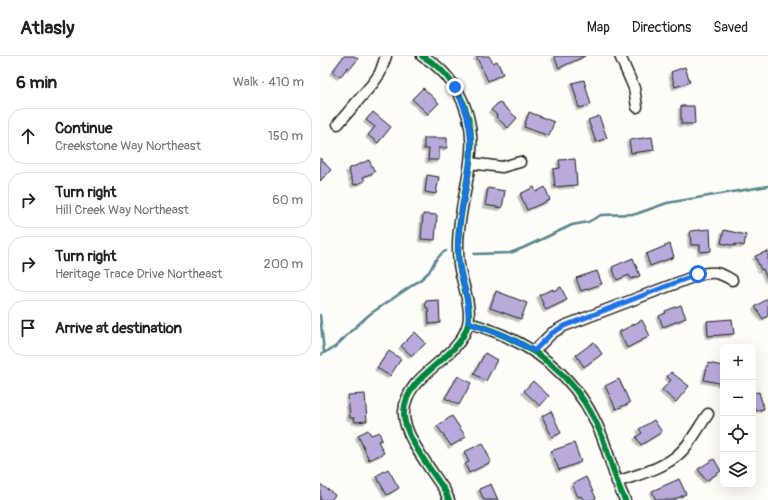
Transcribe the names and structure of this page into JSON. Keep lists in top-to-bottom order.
{
  "page": {
    "header": "Atlasly",
    "nav": ["Map", "Directions", "Saved"],
    "heading": ["6 min", "Walk · 410 m"],
    "list": [
      ["Continue", "Creekstone Way Northeast", "150 m"],
      ["Turn right", "Hill Creek Way Northeast", "60 m"],
      ["Turn right", "Heritage Trace Drive Northeast", "200 m"],
      "Arrive at destination"
    ],
    "map_buttons": ["+", "−"]
  }
}
